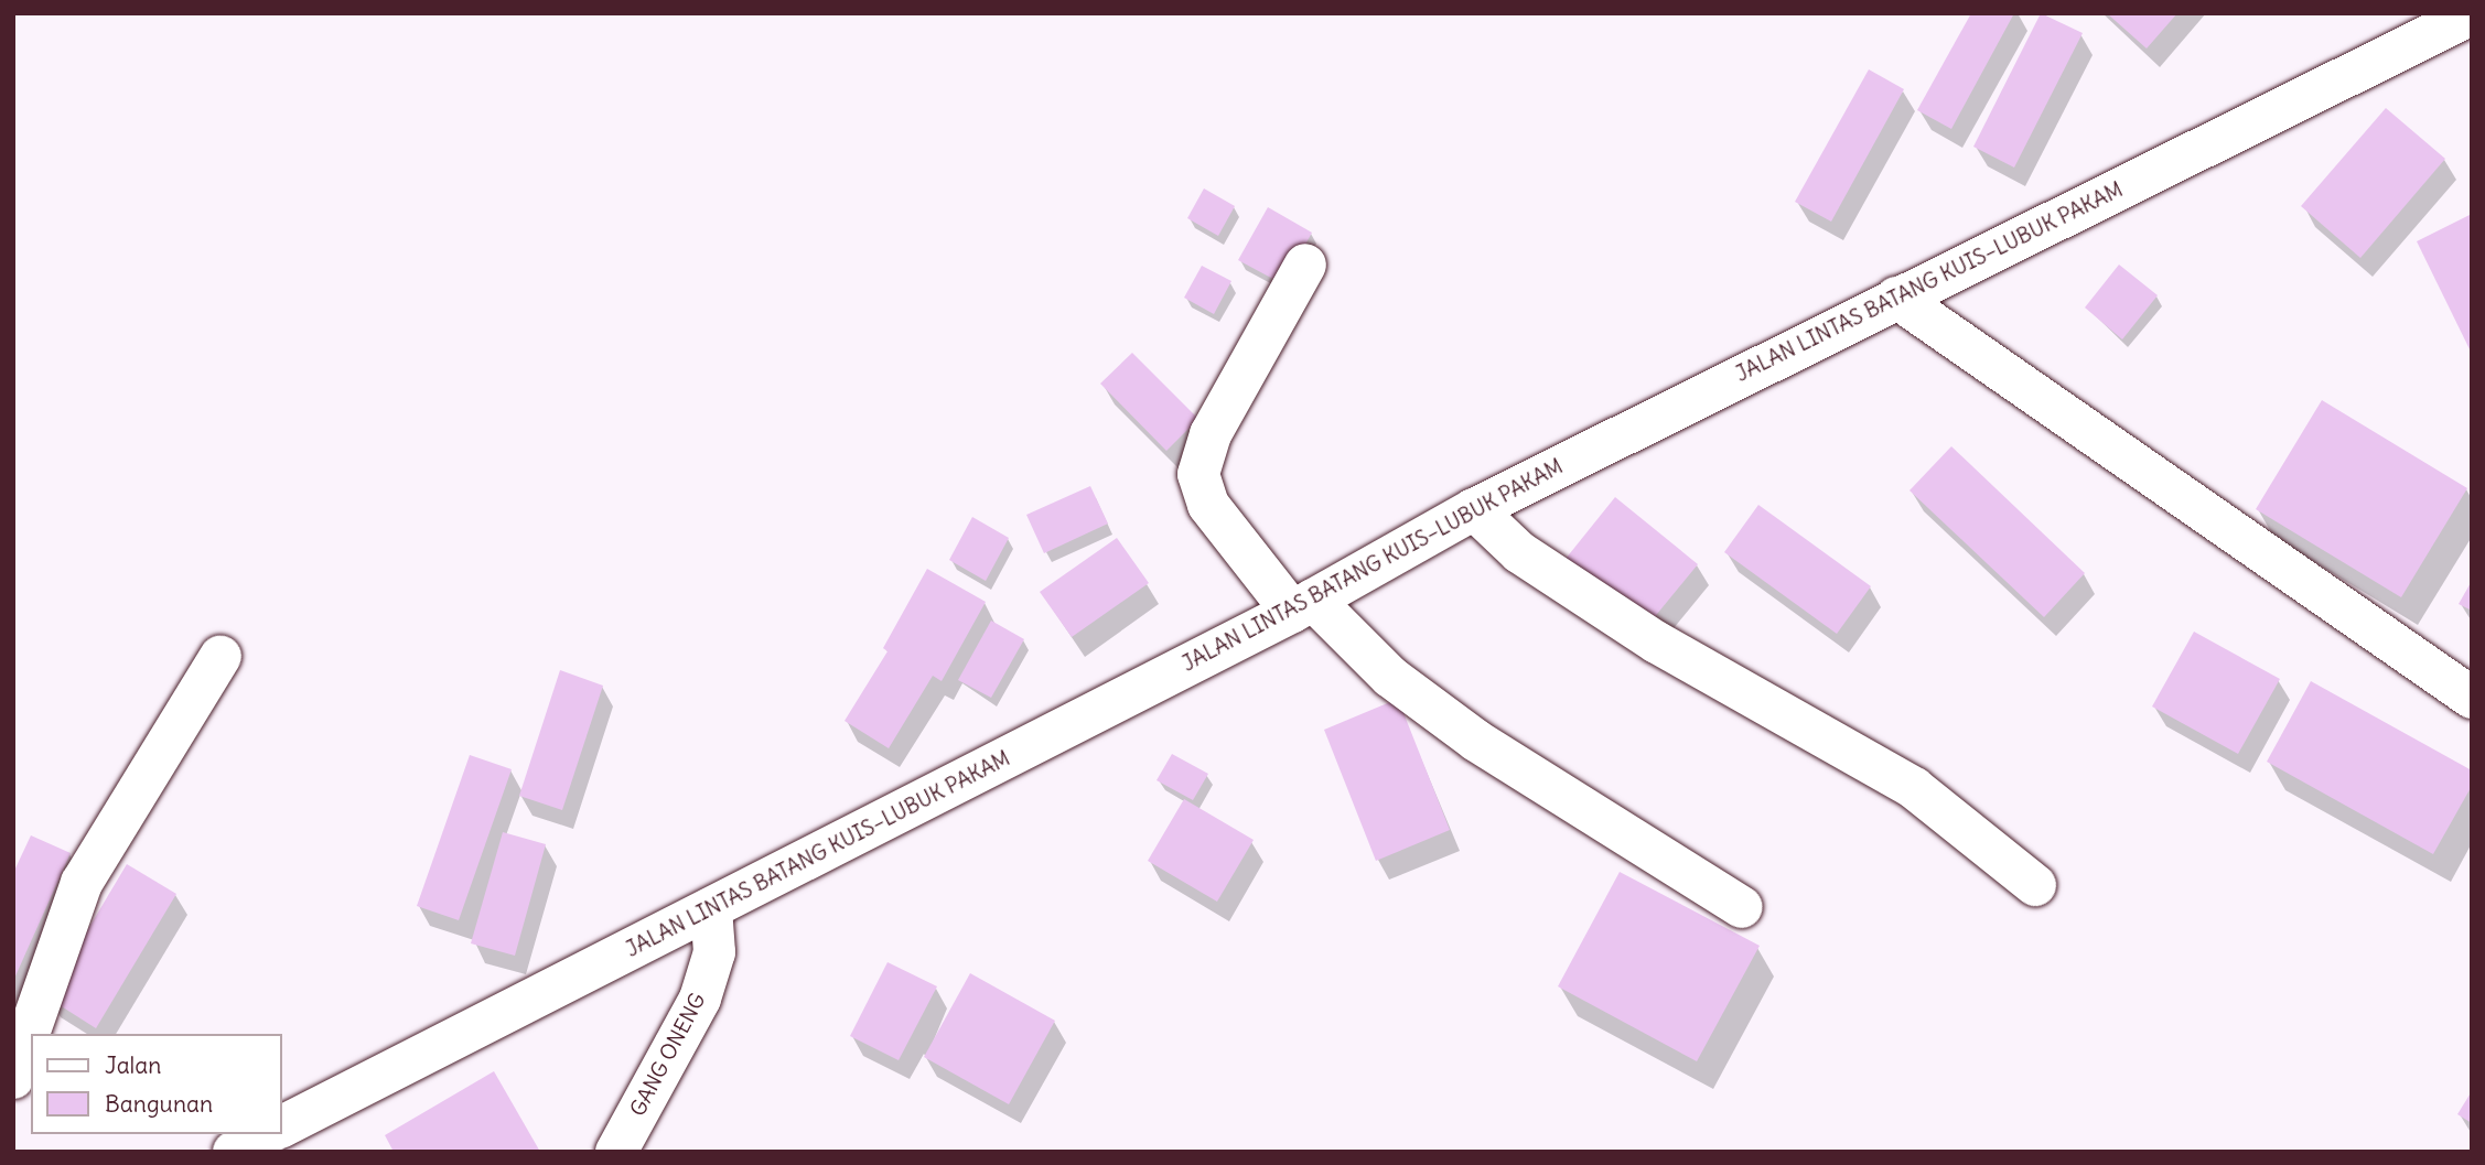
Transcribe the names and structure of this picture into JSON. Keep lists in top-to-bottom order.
{
  "streets": {
    "main road": ["JALAN LINTAS BATANG KUIS–LUBUK PAKAM", "GANG ONENG"]
  },
  "crossings": [
    ["JALAN LINTAS BATANG KUIS–LUBUK PAKAM", "GANG ONENG"]
  ],
  "legend": ["Jalan", "Bangunan"]
}
